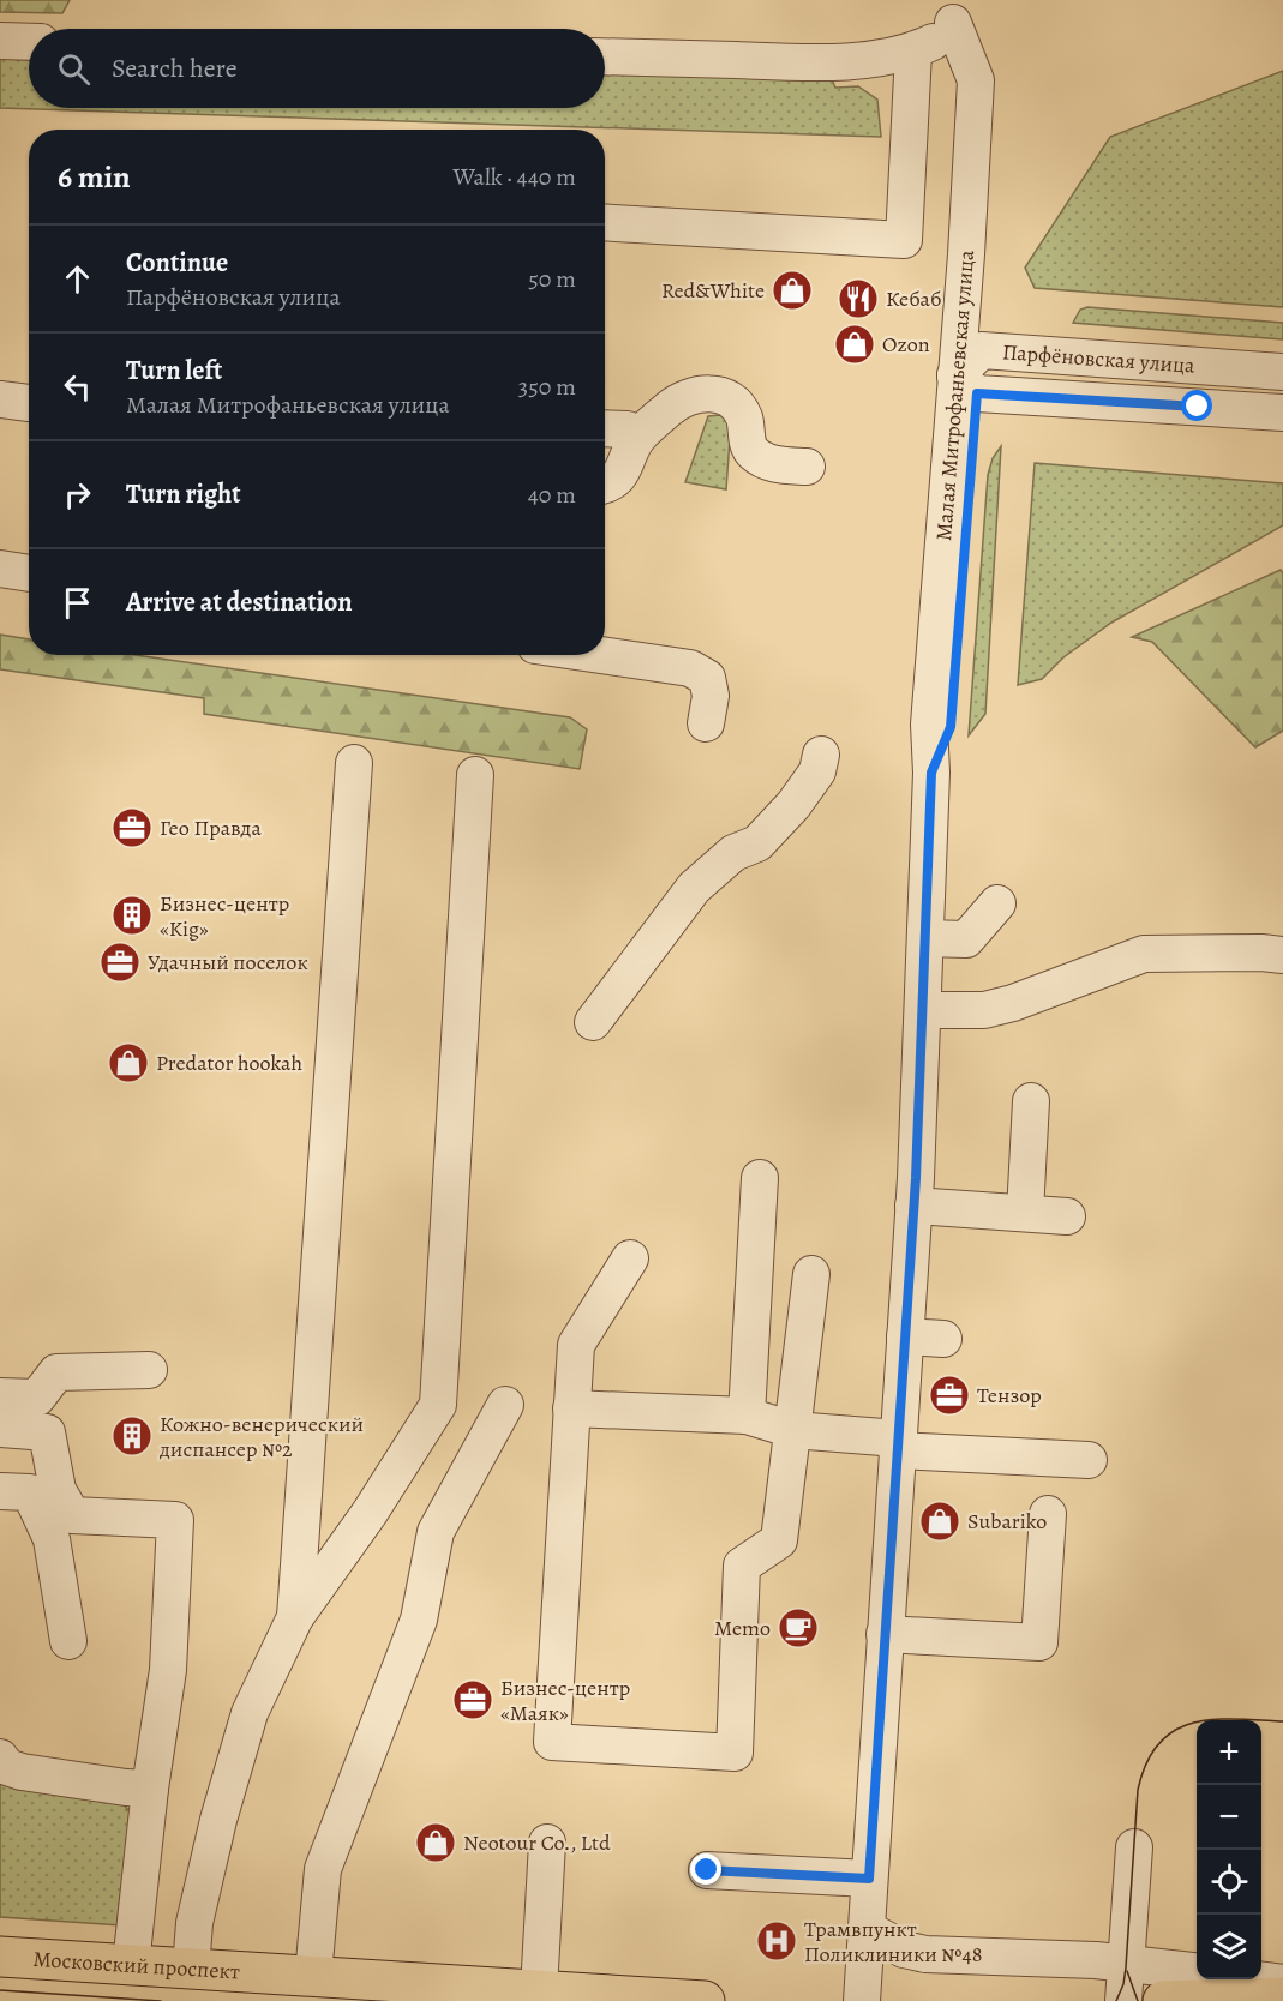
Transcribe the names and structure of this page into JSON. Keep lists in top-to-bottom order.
{
  "streets": {
    "main road": ["Московский проспект"],
    "street": ["Парфёновская улица", "Малая Митрофаньевская улица"]
  },
  "crossings": [
    ["Парфёновская улица", "Малая Митрофаньевская улица"]
  ],
  "places": {
    "shop": [
      "Red&White",
      "Ozon",
      "Predator hookah",
      "Subariko",
      "Neotour Co., Ltd"
    ],
    "restaurant": ["Кебаб"],
    "office": [
      "Гео Правда",
      "Удачный поселок",
      "Тензор",
      "Бизнес-центр «Маяк»"
    ],
    "building": ["Бизнес-центр «Kig»", "Кожно-венерический диспансер №2"],
    "cafe": ["Memo"],
    "hospital": ["Трамвпункт Поликлиники №48"]
  },
  "page": {
    "search": "Search here",
    "heading": ["6 min", "Walk · 440 m"],
    "list": [
      ["Continue", "Парфёновская улица", "50 m"],
      ["Turn left", "Малая Митрофаньевская улица", "350 m"],
      ["Turn right", "40 m"],
      "Arrive at destination"
    ],
    "map_buttons": ["+", "−"]
  }
}
